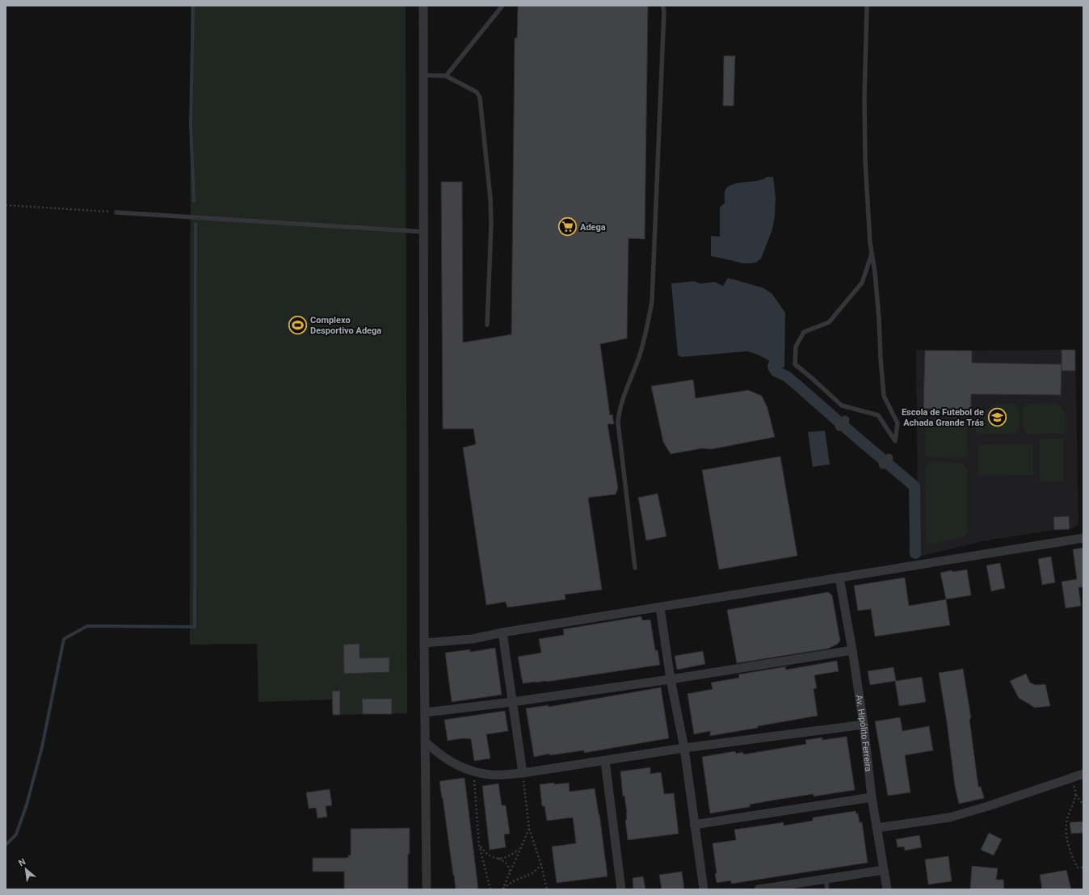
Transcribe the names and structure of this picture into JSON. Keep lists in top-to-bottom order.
{
  "streets": {
    "street": ["Av. Hipólito Ferreira"]
  },
  "places": {
    "supermarket": ["Adega"],
    "sports": ["Complexo Desportivo Adega"],
    "school or university": ["Escola de Futebol de Achada Grande Trás"]
  },
  "north": "top left"
}
